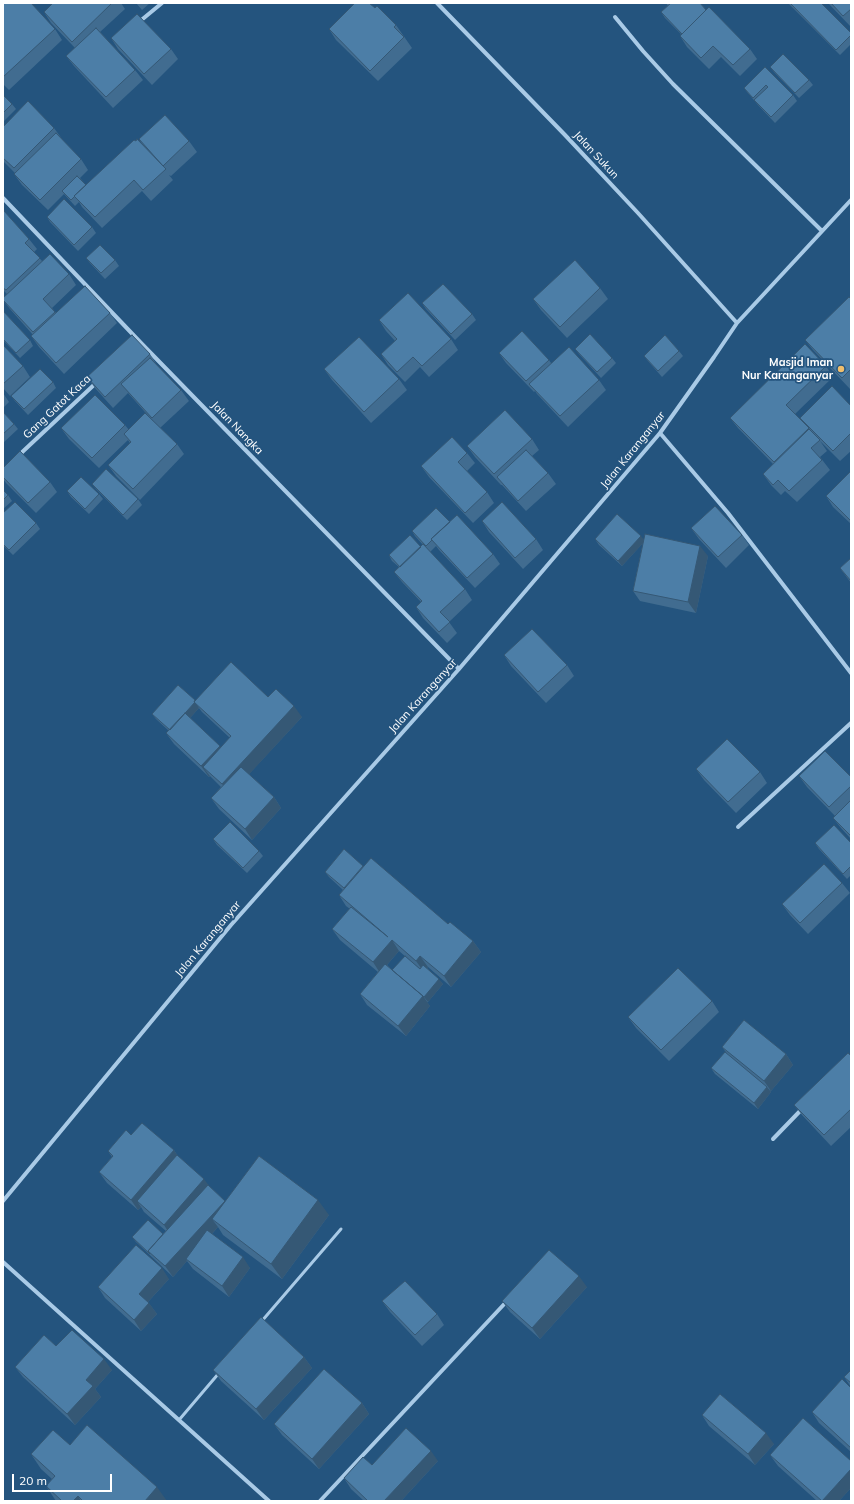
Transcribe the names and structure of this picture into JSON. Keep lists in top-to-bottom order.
{
  "streets": {
    "street": [
      "Jalan Sukun",
      "Gang Gatot Kaca",
      "Jalan Nangka",
      "Jalan Karanganyar"
    ]
  },
  "crossings": [
    ["Jalan Sukun", "Jalan Karanganyar"],
    ["Jalan Nangka", "Jalan Karanganyar"]
  ],
  "places": ["Masjid Iman Nur Karanganyar"],
  "scale_bar": "20 m"
}
